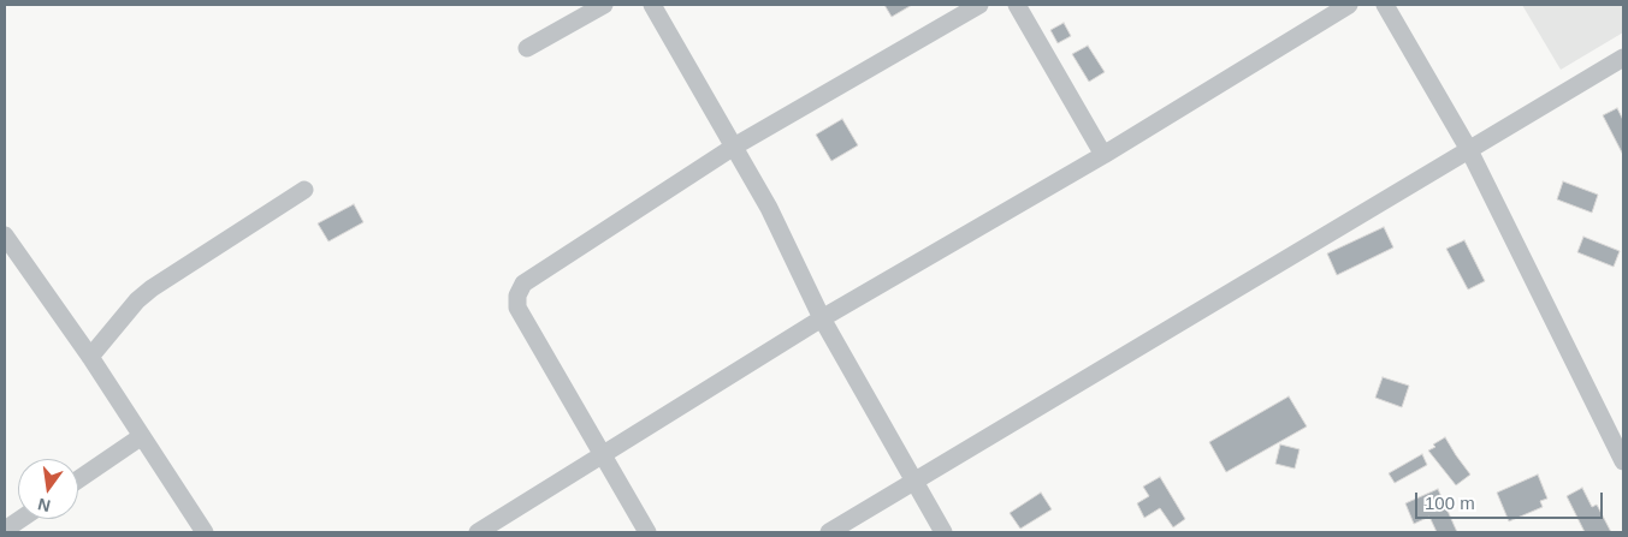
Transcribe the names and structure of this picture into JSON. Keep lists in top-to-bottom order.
{
  "scale_bar": "100 m",
  "north": "bottom"
}
